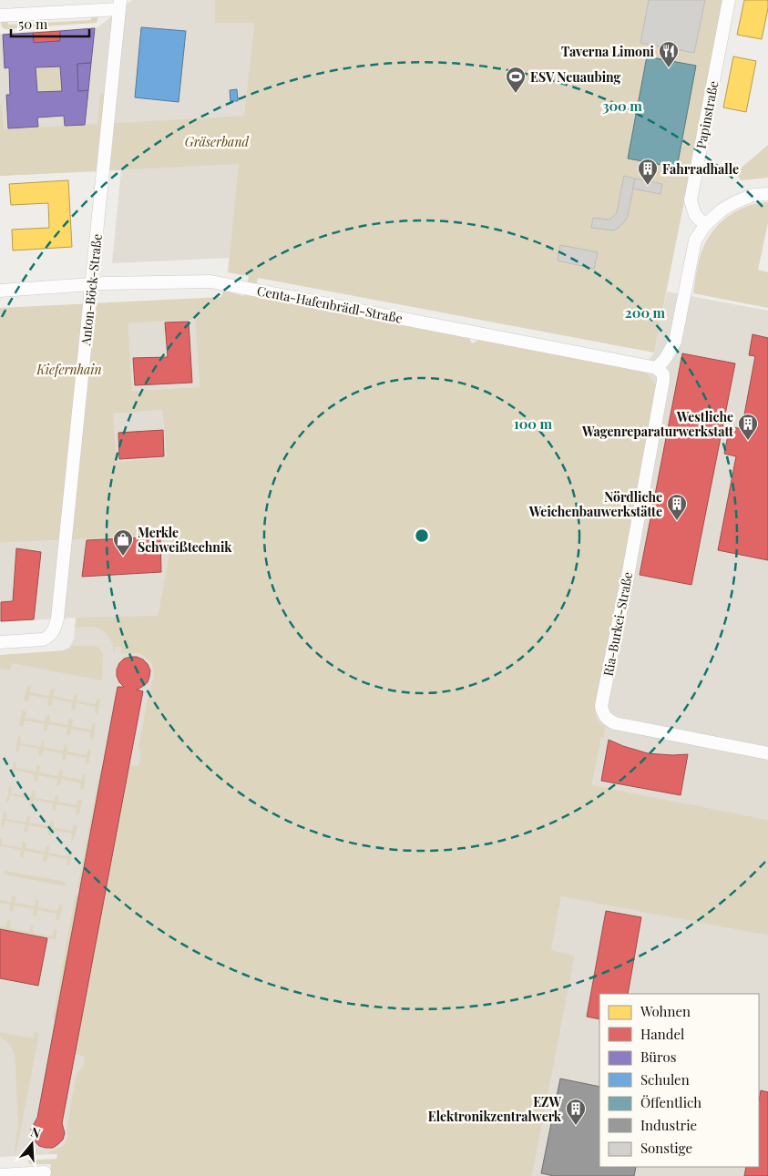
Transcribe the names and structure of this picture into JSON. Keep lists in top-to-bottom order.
{
  "streets": {
    "street": [
      "Papinstraße",
      "Anton-Böck-Straße",
      "Centa-Hafenbrädl-Straße",
      "Ria-Burkei-Straße"
    ]
  },
  "crossings": [
    ["Anton-Böck-Straße", "Centa-Hafenbrädl-Straße"],
    ["Centa-Hafenbrädl-Straße", "Ria-Burkei-Straße"]
  ],
  "parks": ["Gräserband", "Kiefernhain"],
  "places": {
    "restaurant": ["Taverna Limoni"],
    "sports": ["ESV Neuaubing"],
    "building": [
      "Fahrradhalle",
      "Westliche Wagenreparaturwerkstatt",
      "Nördliche Weichenbauwerkstätte",
      "EZW Elektronikzentralwerk"
    ],
    "shop": ["Merkle Schweißtechnik"]
  },
  "legend": [
    "Wohnen",
    "Handel",
    "Büros",
    "Schulen",
    "Öffentlich",
    "Industrie",
    "Sonstige"
  ],
  "scale_bar": "50 m",
  "north": "top",
  "rings": ["300 m", "200 m", "100 m"]
}
